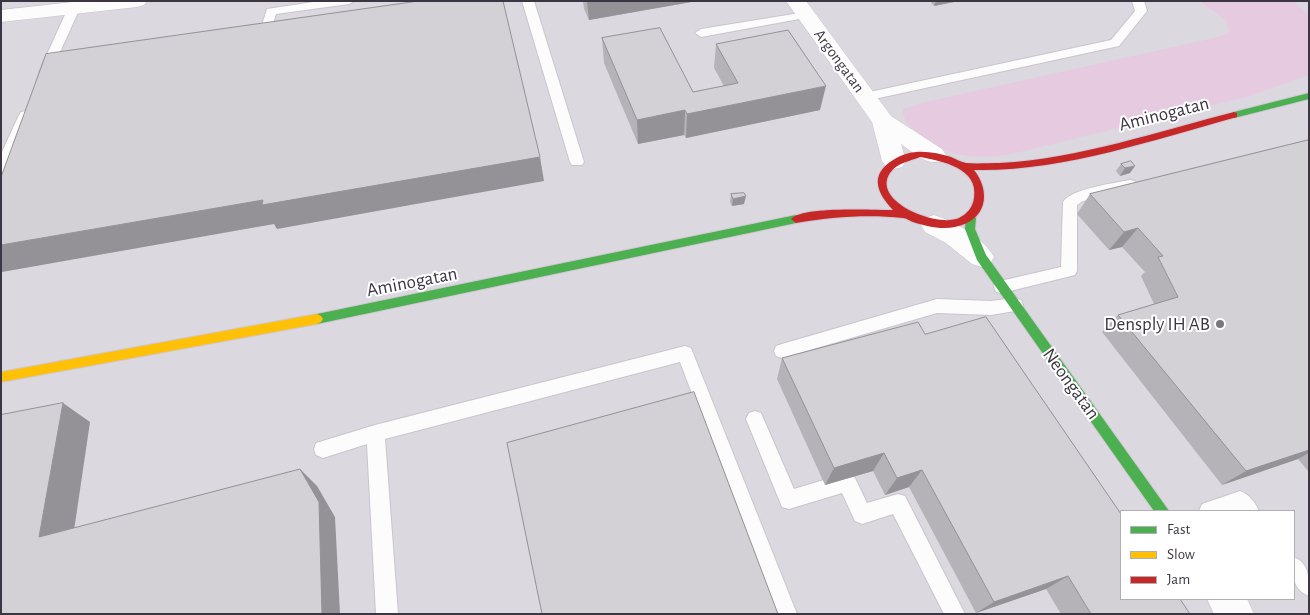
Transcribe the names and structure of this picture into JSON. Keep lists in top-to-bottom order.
{
  "streets": {
    "street": ["Argongatan", "Aminogatan", "Neongatan"]
  },
  "crossings": [
    ["Argongatan", "Aminogatan"],
    ["Argongatan", "Neongatan"],
    ["Aminogatan", "Neongatan"]
  ],
  "places": ["Densply IH AB"],
  "legend": ["Fast", "Slow", "Jam"]
}
